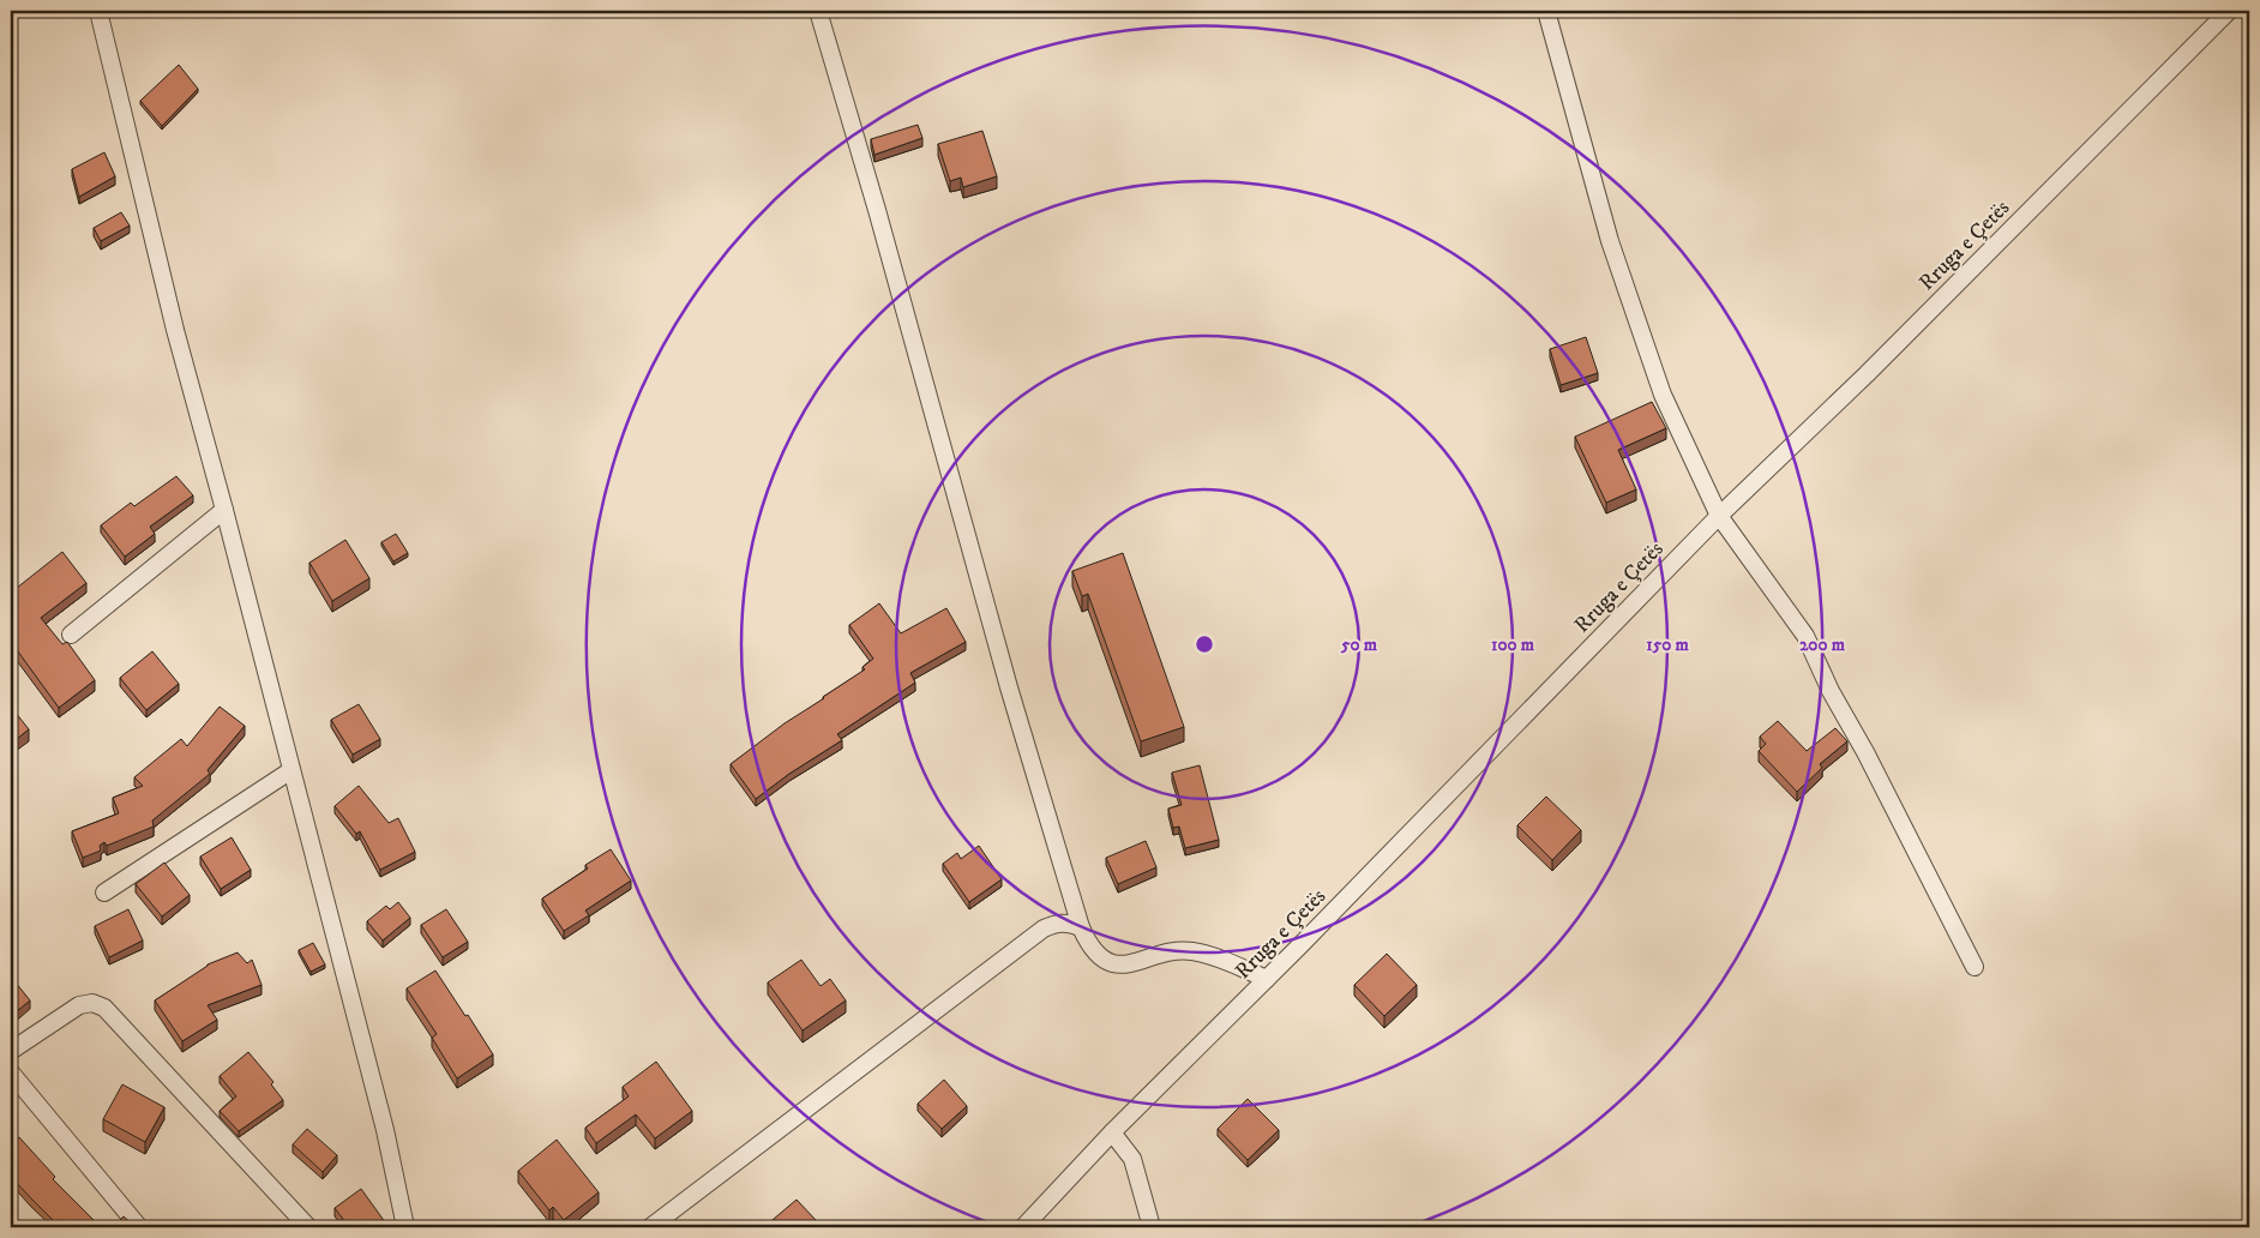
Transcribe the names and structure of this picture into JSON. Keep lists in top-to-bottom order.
{
  "streets": {
    "street": ["Rruga e Çetës"]
  },
  "rings": [
    "50 m",
    "100 m",
    "150 m",
    "200 m"
  ]
}
